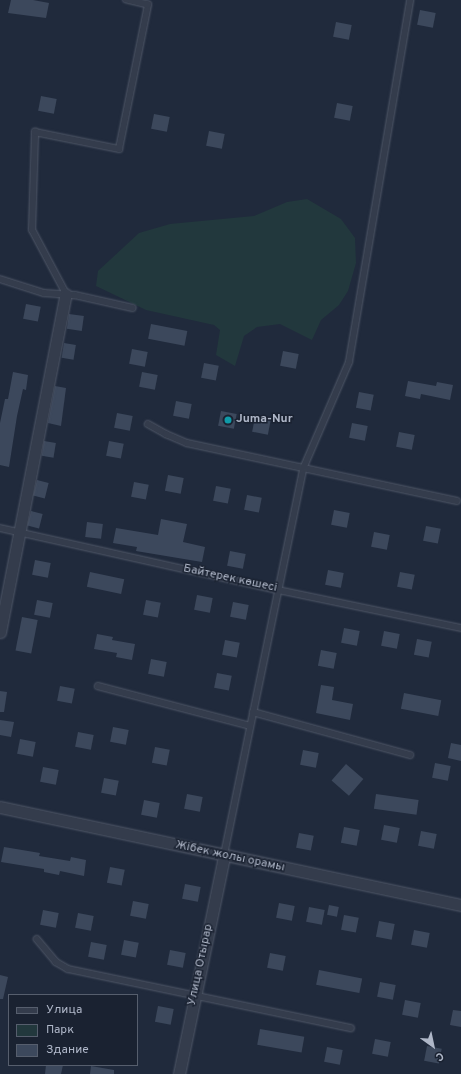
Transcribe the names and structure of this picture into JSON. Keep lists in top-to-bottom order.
{
  "streets": {
    "street": ["Жібек жолы орамы", "Улица Отырар"],
    "lane": ["Байтерек көшесі"]
  },
  "crossings": [
    ["Жібек жолы орамы", "Улица Отырар"]
  ],
  "places": ["Juma-Nur"],
  "legend": ["Улица", "Парк", "Здание"],
  "north": "bottom right"
}
